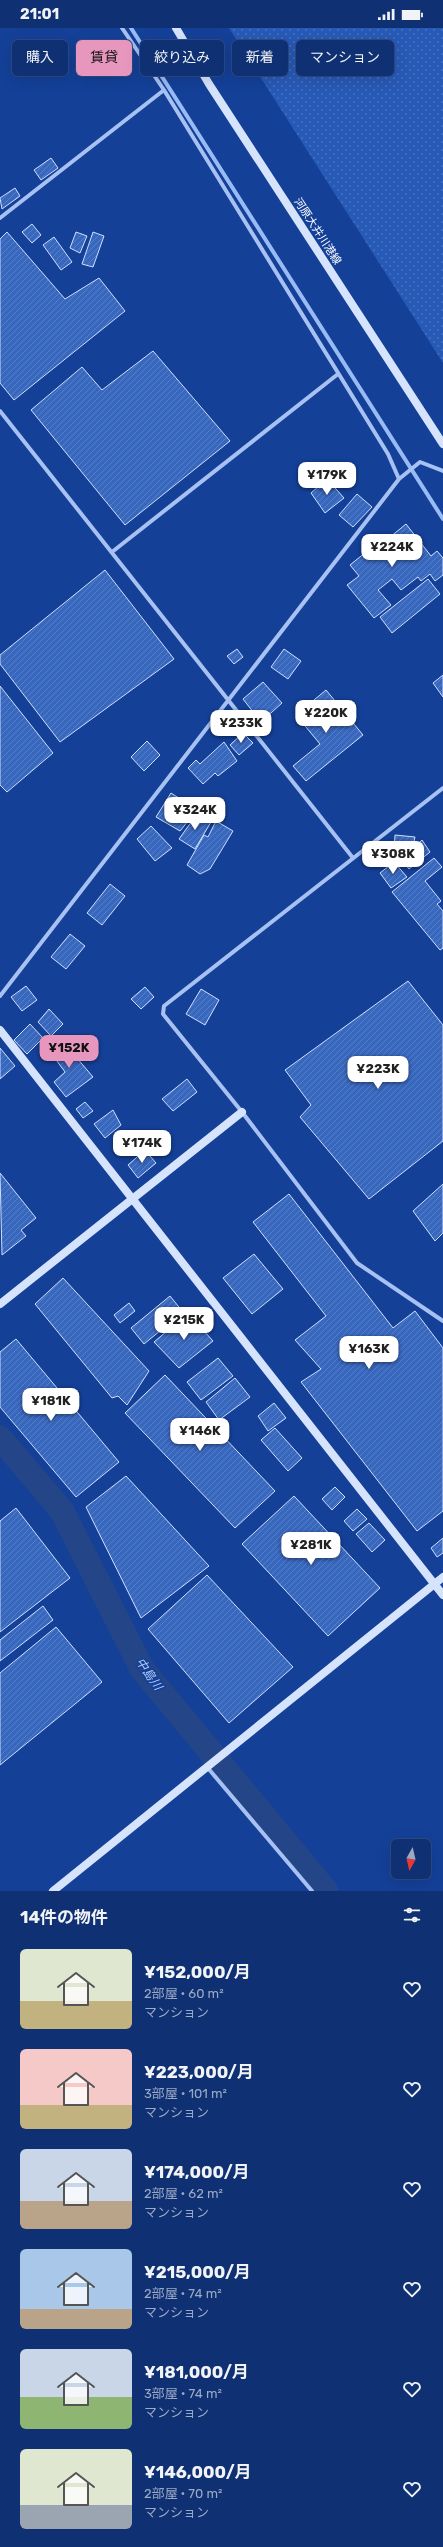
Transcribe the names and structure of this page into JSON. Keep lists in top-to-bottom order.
{
  "streets": {
    "street": ["河原大井川港線"]
  },
  "water": ["中島川"],
  "north": "bottom",
  "page": {
    "status": "21:01",
    "chip": [
      "購入",
      "賃貸",
      "絞り込み",
      "新着",
      "マンション"
    ],
    "price": [
      "¥179K",
      "¥224K",
      "¥220K",
      "¥233K",
      "¥324K",
      "¥308K",
      "¥152K",
      "¥223K",
      "¥174K",
      "¥215K",
      "¥163K",
      "¥181K",
      "¥146K",
      "¥281K"
    ],
    "heading": "14件の物件",
    "list": [
      {
        "name": "¥152,000/月",
        "note": "2部屋 · 60 m² · マンション"
      },
      {
        "name": "¥223,000/月",
        "note": "3部屋 · 101 m² · マンション"
      },
      {
        "name": "¥174,000/月",
        "note": "2部屋 · 62 m² · マンション"
      },
      {
        "name": "¥215,000/月",
        "note": "2部屋 · 74 m² · マンション"
      },
      {
        "name": "¥181,000/月",
        "note": "3部屋 · 74 m² · マンション"
      },
      {
        "name": "¥146,000/月",
        "note": "2部屋 · 70 m² · マンション"
      }
    ]
  }
}
